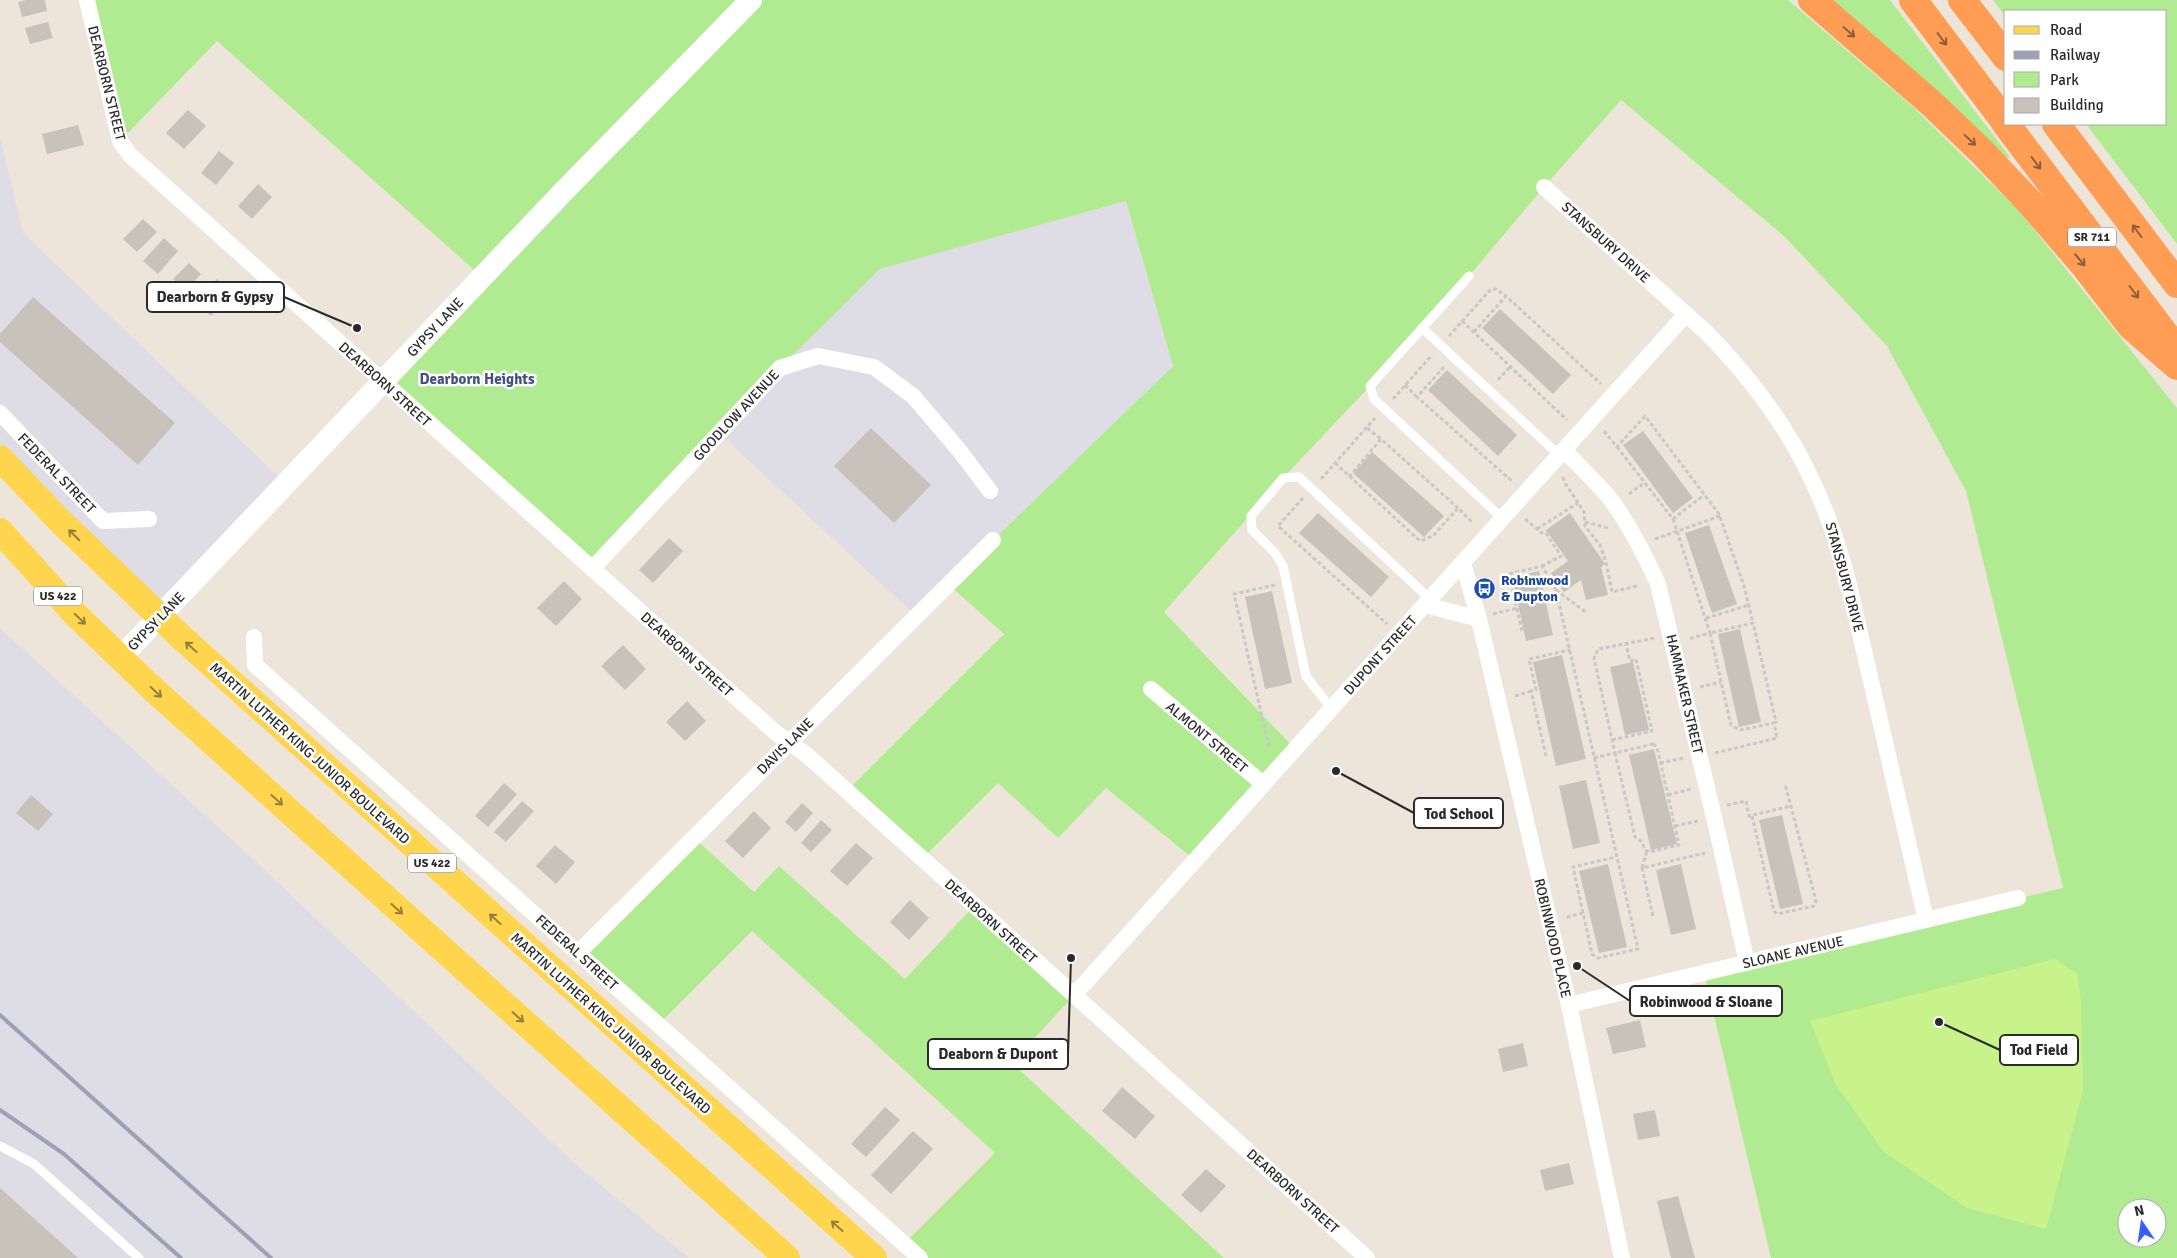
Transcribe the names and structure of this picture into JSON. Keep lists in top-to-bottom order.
{
  "streets": {
    "highway": ["SR 711"],
    "main road": ["GYPSY LANE", "US 422", "MARTIN LUTHER KING JUNIOR BOULEVARD"],
    "street": [
      "DEARBORN STREET",
      "STANSBURY DRIVE",
      "GOODLOW AVENUE",
      "FEDERAL STREET",
      "DUPONT STREET",
      "HAMMAKER STREET",
      "ALMONT STREET",
      "DAVIS LANE",
      "ROBINWOOD PLACE",
      "SLOANE AVENUE"
    ]
  },
  "crossings": [
    ["DEARBORN STREET", "GYPSY LANE"],
    ["DEARBORN STREET", "GOODLOW AVENUE"],
    ["DEARBORN STREET", "DUPONT STREET"],
    ["DEARBORN STREET", "DAVIS LANE"],
    ["STANSBURY DRIVE", "DUPONT STREET"],
    ["STANSBURY DRIVE", "SLOANE AVENUE"],
    ["GYPSY LANE", "US 422"],
    ["GYPSY LANE", "MARTIN LUTHER KING JUNIOR BOULEVARD"],
    ["FEDERAL STREET", "DAVIS LANE"],
    ["DUPONT STREET", "HAMMAKER STREET"],
    ["DUPONT STREET", "ALMONT STREET"],
    ["DUPONT STREET", "ROBINWOOD PLACE"],
    ["HAMMAKER STREET", "SLOANE AVENUE"],
    ["ROBINWOOD PLACE", "SLOANE AVENUE"]
  ],
  "districts": ["Dearborn Heights"],
  "places": {
    "other": [
      "Dearborn & Gypsy",
      "Tod School",
      "Deaborn & Dupont",
      "Robinwood & Sloane",
      "Tod Field"
    ],
    "bus stop": ["Robinwood & Dupton"]
  },
  "legend": [
    "Road",
    "Railway",
    "Park",
    "Building"
  ],
  "north": "top"
}
